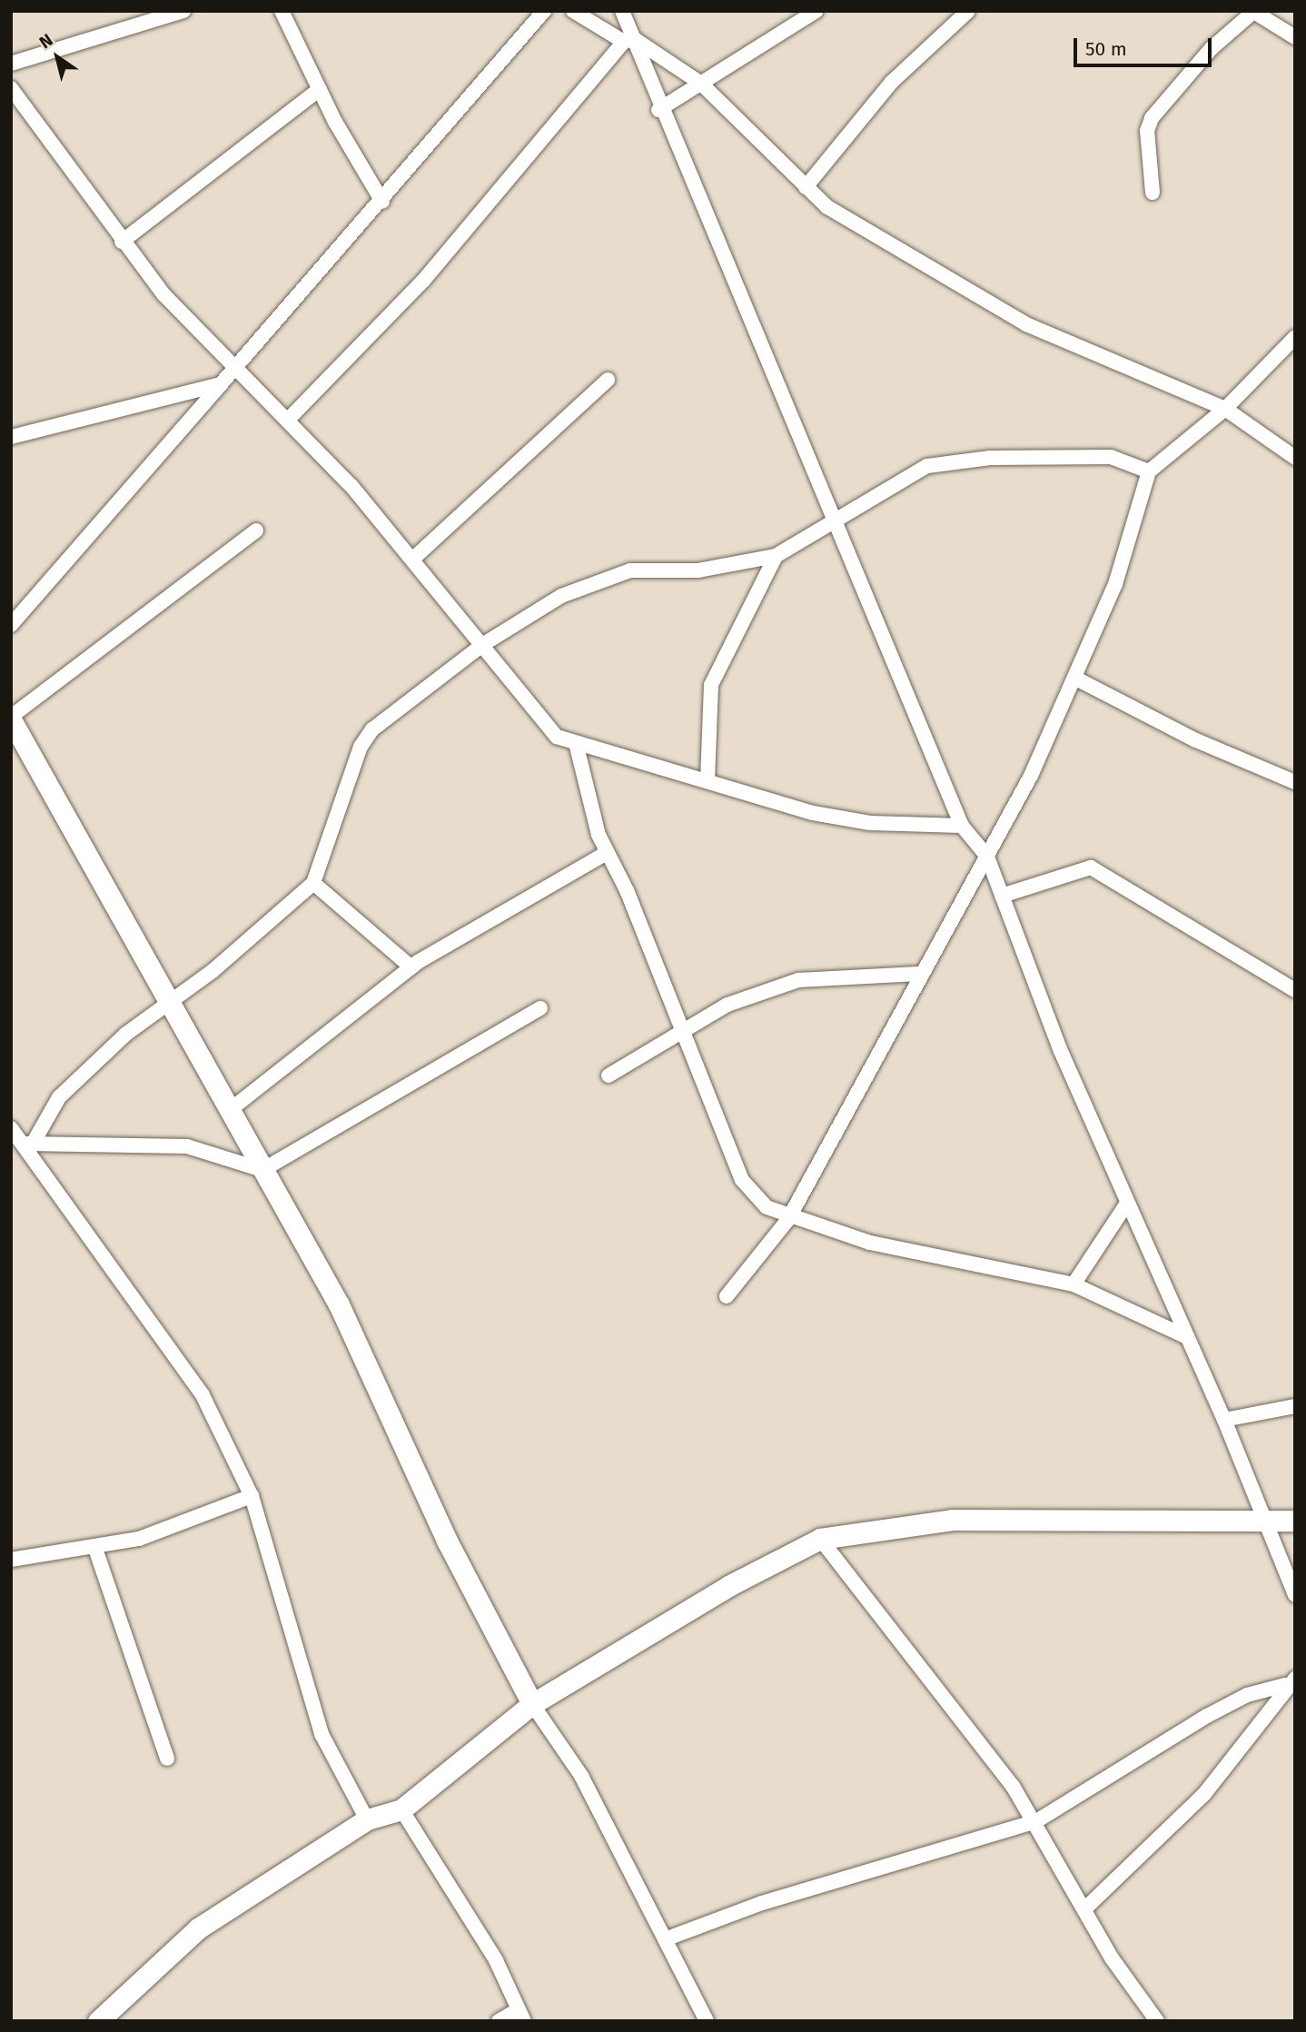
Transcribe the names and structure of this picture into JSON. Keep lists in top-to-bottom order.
{
  "scale_bar": "50 m",
  "north": "top left"
}
